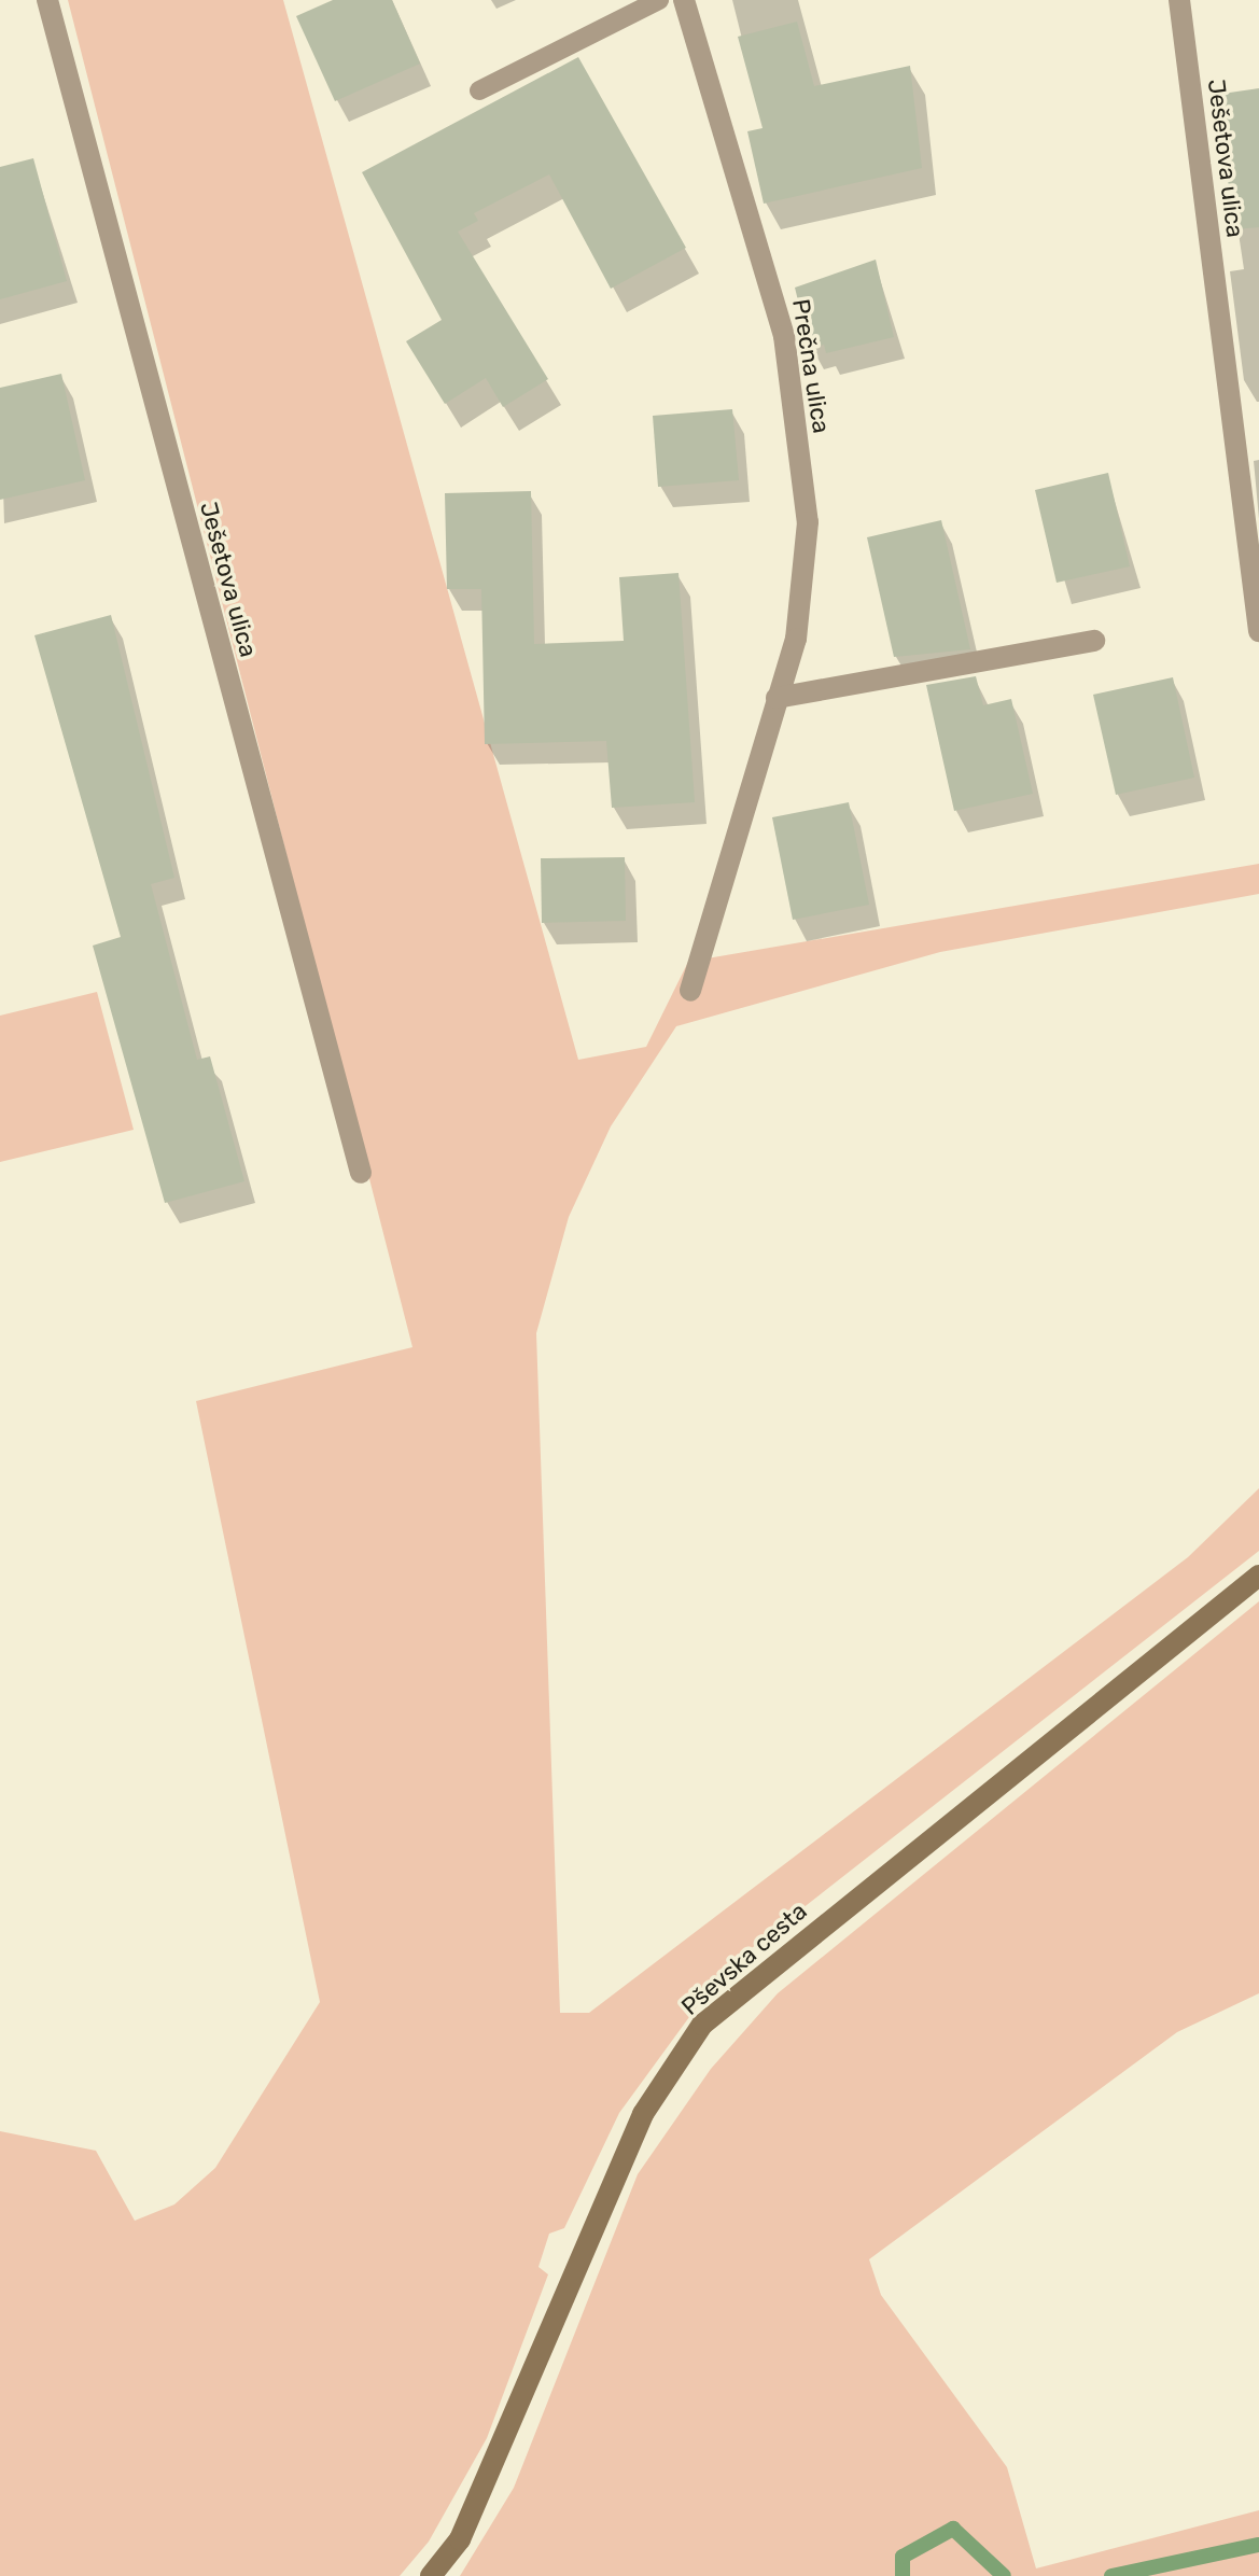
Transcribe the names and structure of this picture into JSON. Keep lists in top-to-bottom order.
{
  "streets": {
    "street": ["Ješetova ulica", "Prečna ulica", "Pševska cesta"]
  }
}
